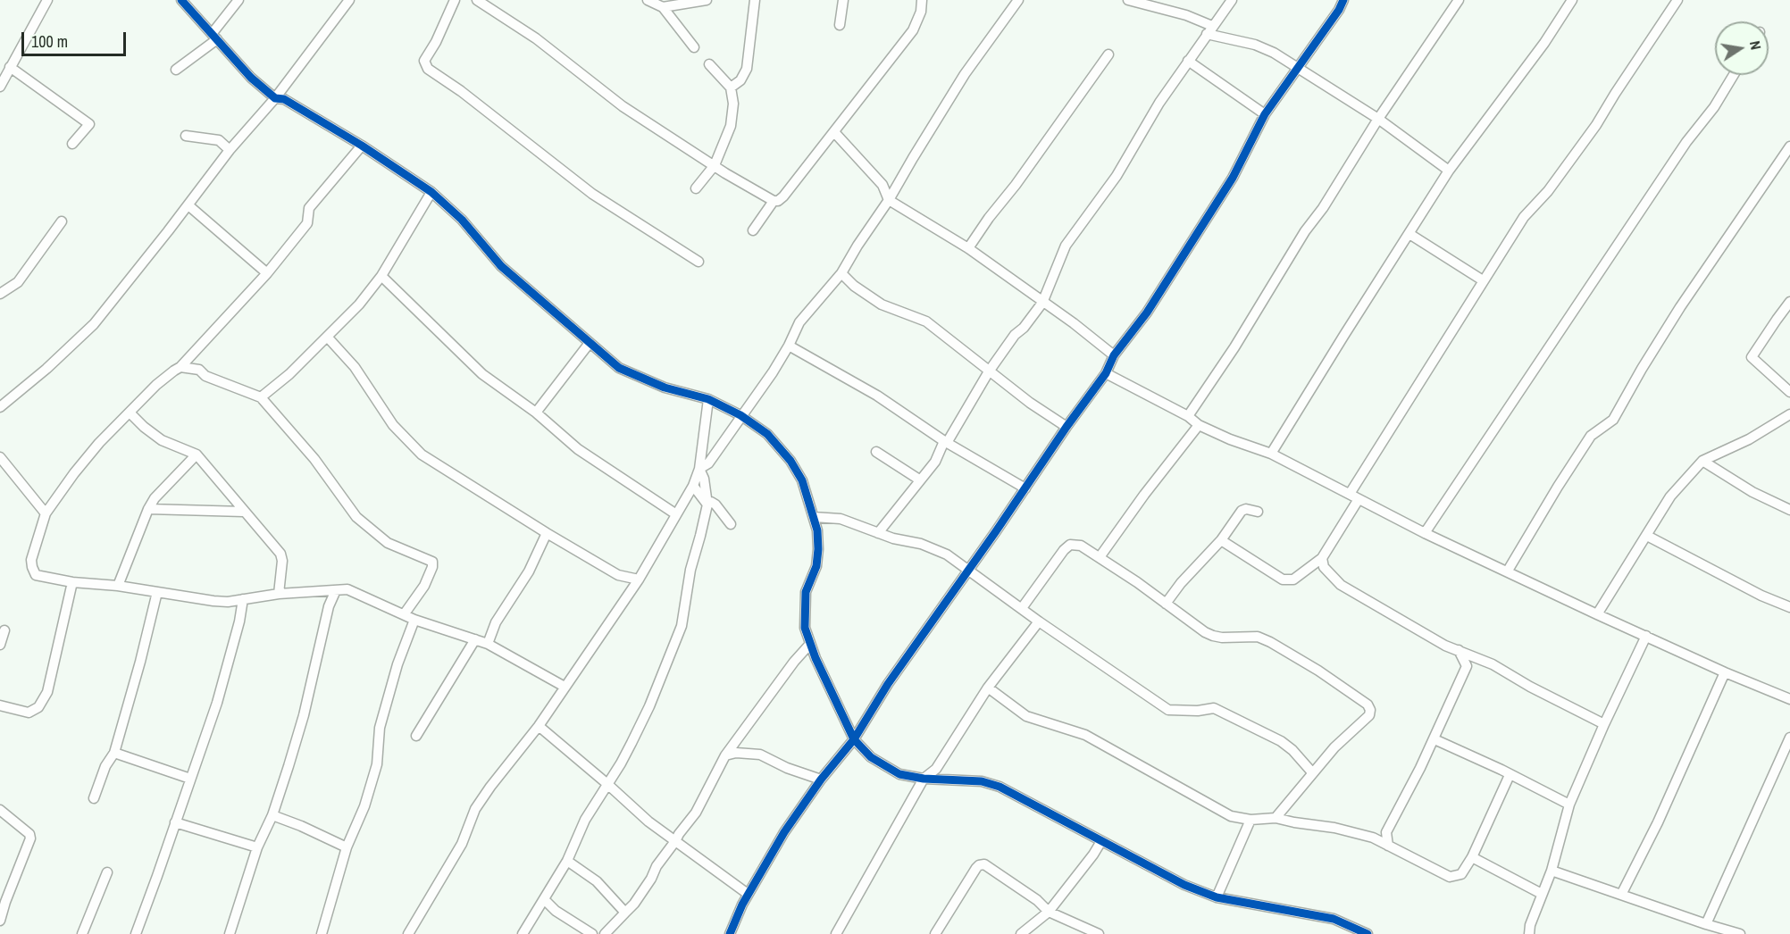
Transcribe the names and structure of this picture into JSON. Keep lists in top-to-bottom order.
{
  "scale_bar": "100 m",
  "north": "right"
}
